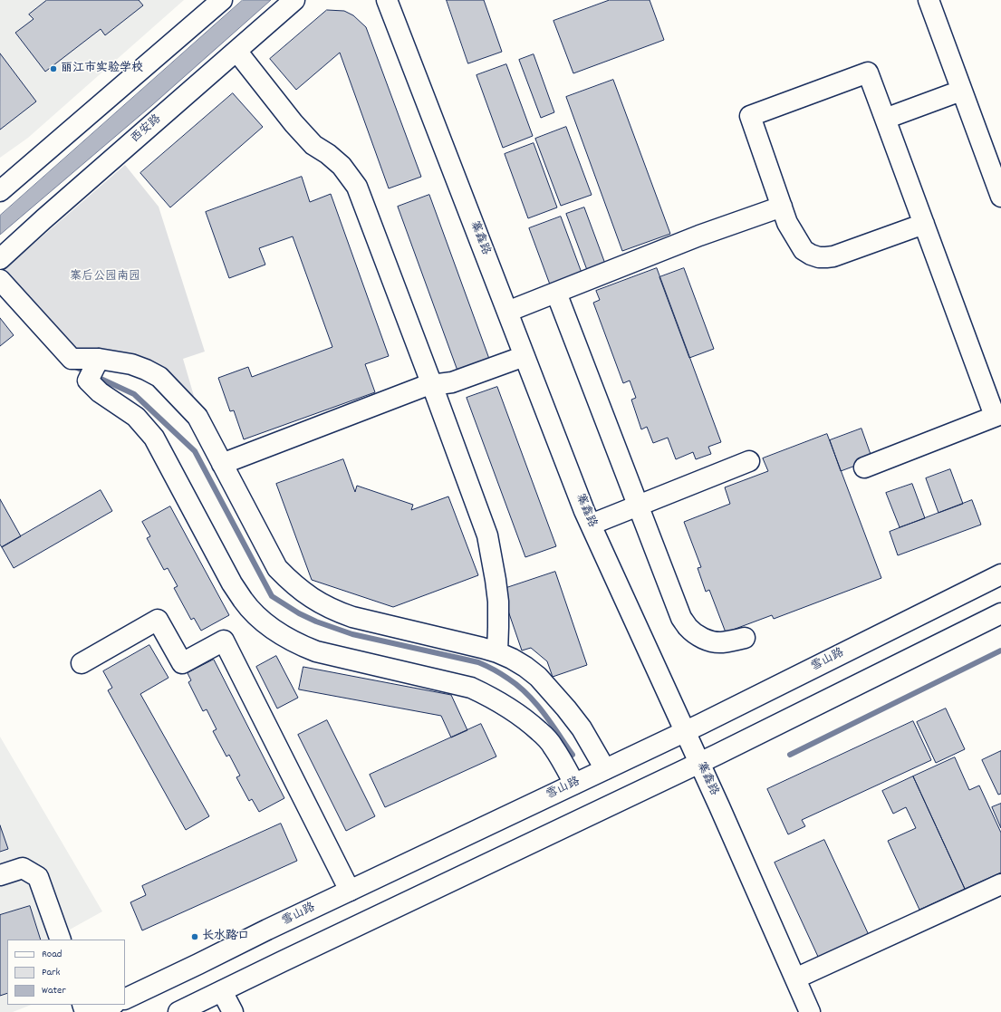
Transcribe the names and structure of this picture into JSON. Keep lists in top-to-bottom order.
{
  "streets": {
    "street": ["西安路", "寨鑫路", "雪山路"]
  },
  "crossings": [
    ["寨鑫路", "雪山路"]
  ],
  "parks": ["寨后公园南园"],
  "places": ["丽江市实验学校", "长水路口"],
  "legend": ["Road", "Park", "Water"]
}
